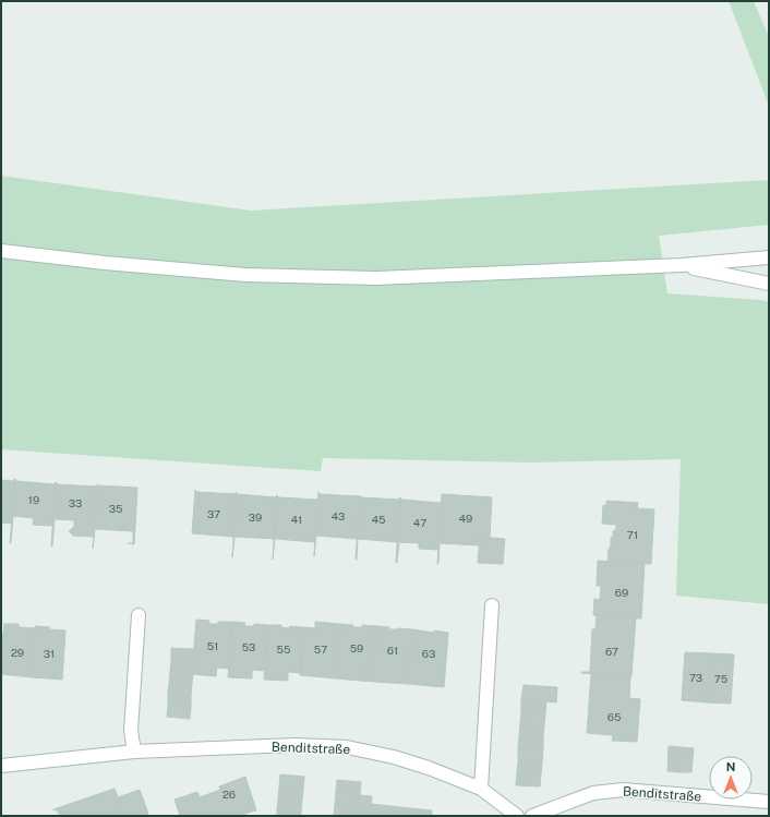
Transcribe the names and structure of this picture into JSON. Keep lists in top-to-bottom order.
{
  "streets": {
    "street": ["Benditstraße"]
  },
  "house_numbers": [
    "19",
    "33",
    "35",
    "37",
    "43",
    "39",
    "49",
    "41",
    "45",
    "47",
    "71",
    "69",
    "51",
    "53",
    "59",
    "55",
    "57",
    "61",
    "67",
    "29",
    "31",
    "63",
    "73",
    "75",
    "65",
    "26"
  ],
  "north": "top"
}
